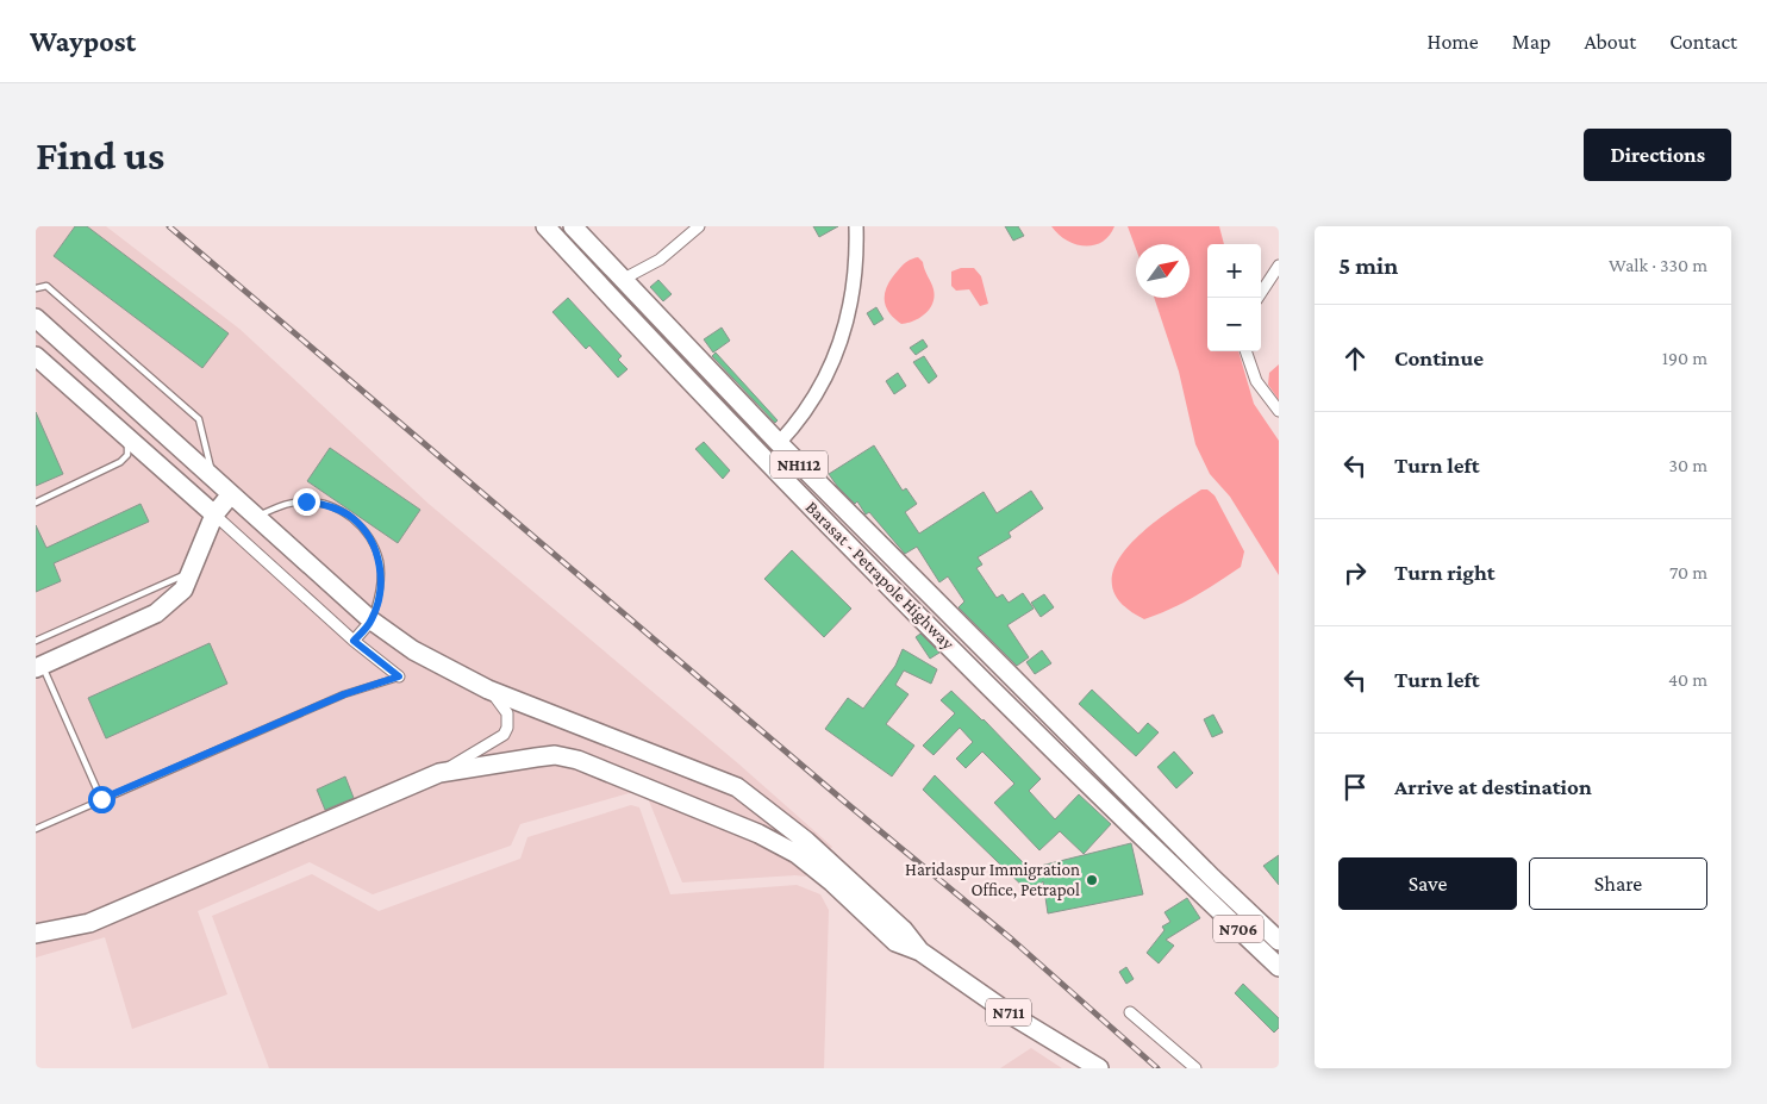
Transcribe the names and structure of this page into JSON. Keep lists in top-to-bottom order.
{
  "streets": {
    "highway": [
      "NH112",
      "Barasat - Petrapole Highway",
      "N706",
      "N711"
    ]
  },
  "crossings": [
    ["Barasat - Petrapole Highway", "N706"]
  ],
  "places": ["Haridaspur Immigration Office, Petrapol"],
  "north": "top right",
  "page": {
    "header": "Waypost",
    "nav": [
      "Home",
      "Map",
      "About",
      "Contact"
    ],
    "buttons": [
      "Directions",
      ["Save", "Share"]
    ],
    "title": "Find us",
    "heading": ["5 min", "Walk · 330 m"],
    "map_buttons": ["+", "−"],
    "list": [
      ["Continue", "190 m"],
      ["Turn left", "30 m"],
      ["Turn right", "70 m"],
      ["Turn left", "40 m"],
      "Arrive at destination"
    ]
  }
}
